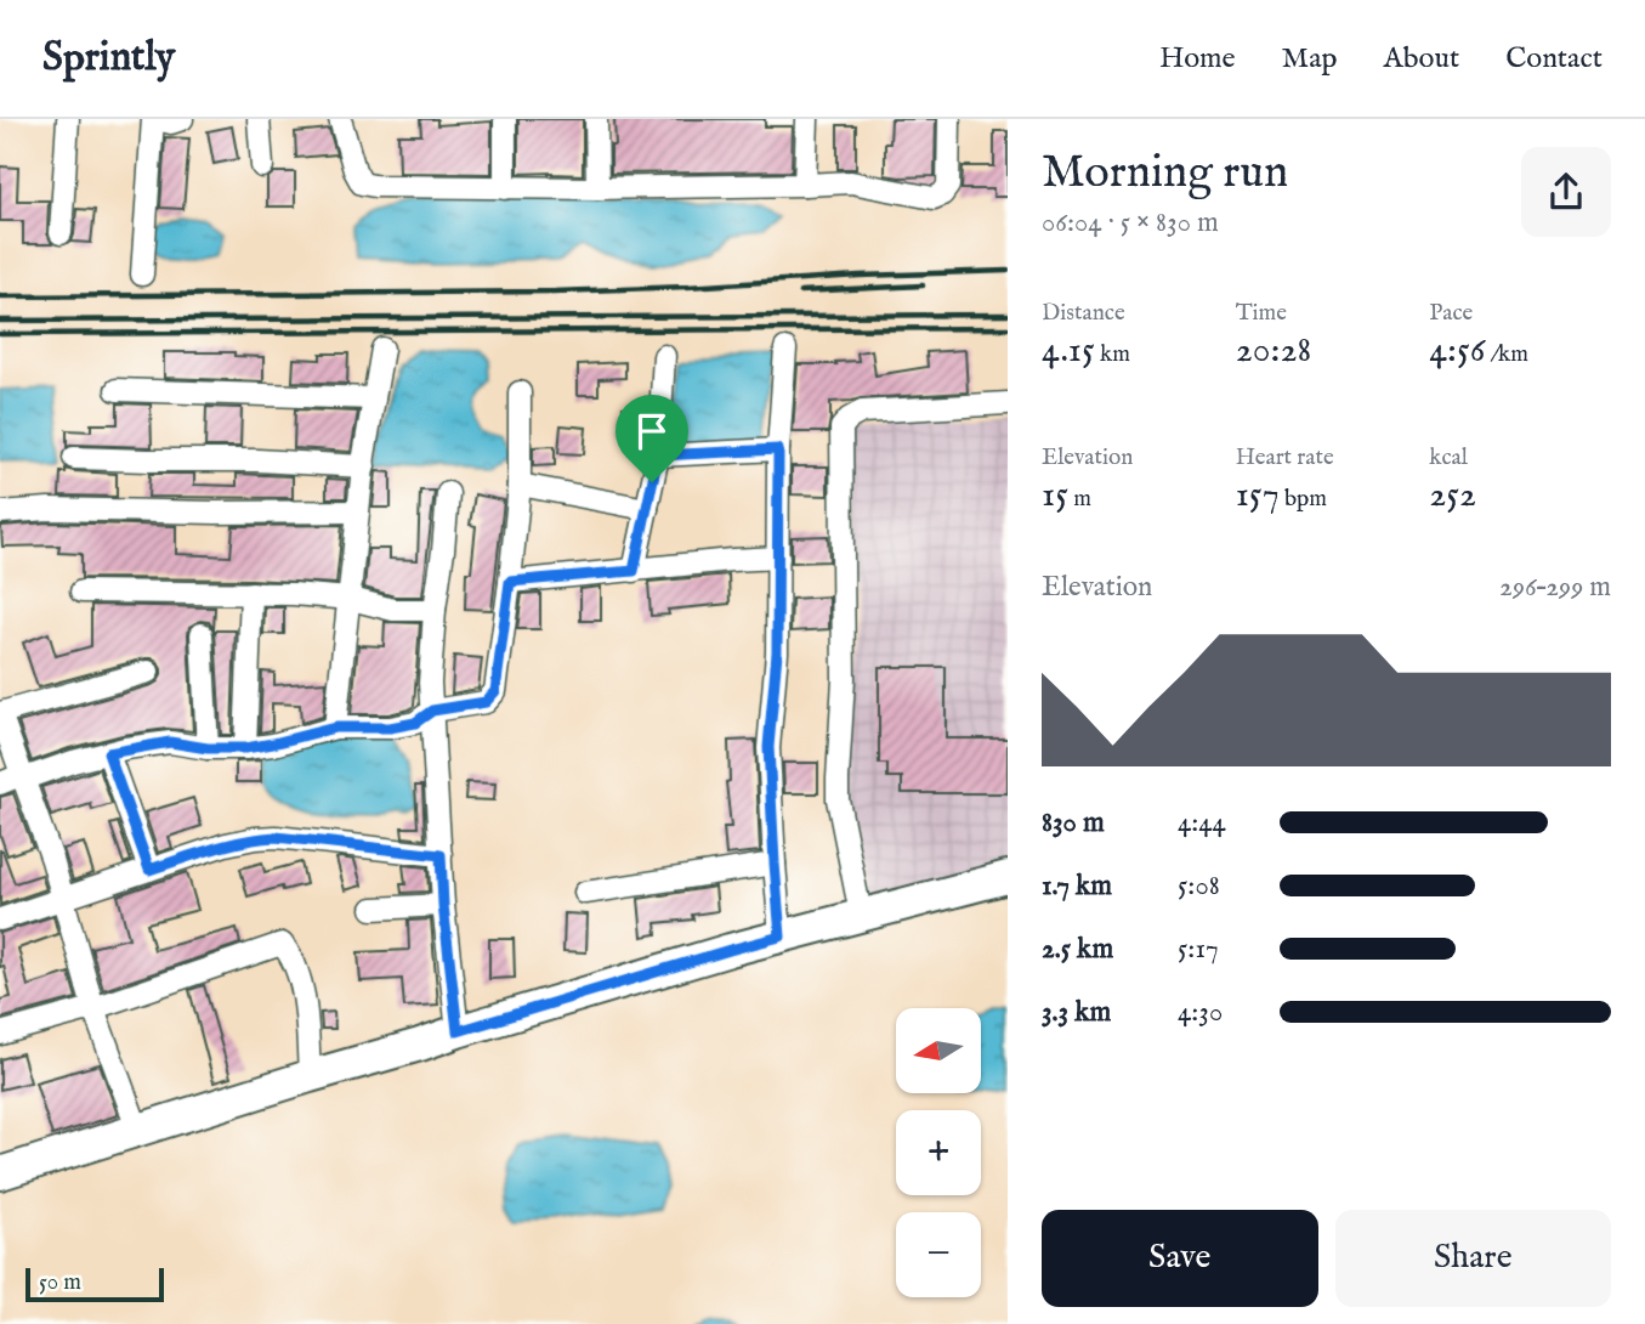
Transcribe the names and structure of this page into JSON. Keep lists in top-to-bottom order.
{
  "scale_bar": "50 m",
  "north": "left",
  "page": {
    "header": "Sprintly",
    "nav": [
      "Home",
      "Map",
      "About",
      "Contact"
    ],
    "heading": ["Morning run", "06:04 · 5 × 830 m"],
    "stats": [
      ["Distance", "4.15 km"],
      ["Time", "20:28"],
      ["Pace", "4:56 /km"],
      ["Elevation", "15 m"],
      ["Heart rate", "157 bpm"],
      ["kcal", "252"]
    ],
    "chart": ["Elevation", "296–299 m"],
    "list": [
      {
        "name": "830 m",
        "note": "4:44"
      },
      {
        "name": "1.7 km",
        "note": "5:08"
      },
      {
        "name": "2.5 km",
        "note": "5:17"
      },
      {
        "name": "3.3 km",
        "note": "4:30"
      }
    ],
    "map_buttons": ["+", "−"],
    "buttons": ["Save", "Share"],
    "scale": "50 m"
  }
}
